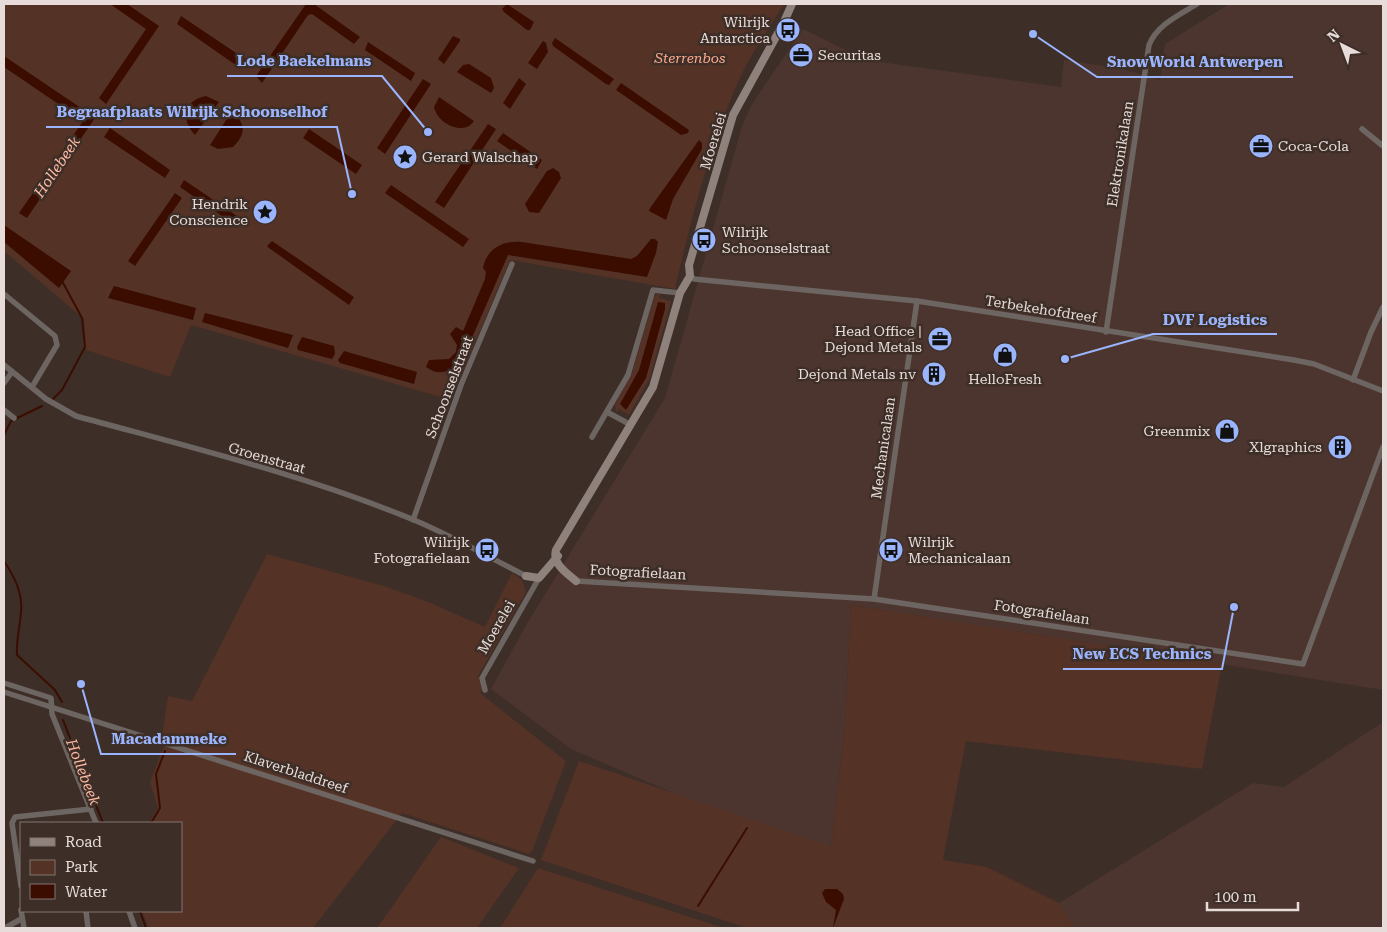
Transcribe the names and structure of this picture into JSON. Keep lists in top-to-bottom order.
{
  "streets": {
    "street": [
      "Moerelei",
      "Elektronikalaan",
      "Terbekehofdreef",
      "Schoonselstraat",
      "Mechanicalaan",
      "Groenstraat",
      "Fotografielaan",
      "Klaverbladdreef"
    ]
  },
  "crossings": [
    ["Moerelei", "Terbekehofdreef"],
    ["Moerelei", "Fotografielaan"],
    ["Elektronikalaan", "Terbekehofdreef"],
    ["Terbekehofdreef", "Mechanicalaan"],
    ["Schoonselstraat", "Groenstraat"],
    ["Mechanicalaan", "Fotografielaan"]
  ],
  "water": ["Hollebeek"],
  "parks": ["Sterrenbos"],
  "places": {
    "bus stop": [
      "Wilrijk Antarctica",
      "Wilrijk Schoonselstraat",
      "Wilrijk Fotografielaan",
      "Wilrijk Mechanicalaan"
    ],
    "other": [
      "SnowWorld Antwerpen",
      "Lode Baekelmans",
      "Begraafplaats Wilrijk Schoonselhof",
      "DVF Logistics",
      "New ECS Technics",
      "Macadammeke"
    ],
    "office": ["Securitas", "Coca-Cola", "Head Office | Dejond Metals"],
    "place": ["Gerard Walschap", "Hendrik Conscience"],
    "shop": ["HelloFresh", "Greenmix"],
    "building": ["Dejond Metals nv", "Xlgraphics"]
  },
  "legend": ["Road", "Park", "Water"],
  "scale_bar": "100 m",
  "north": "top left"
}
